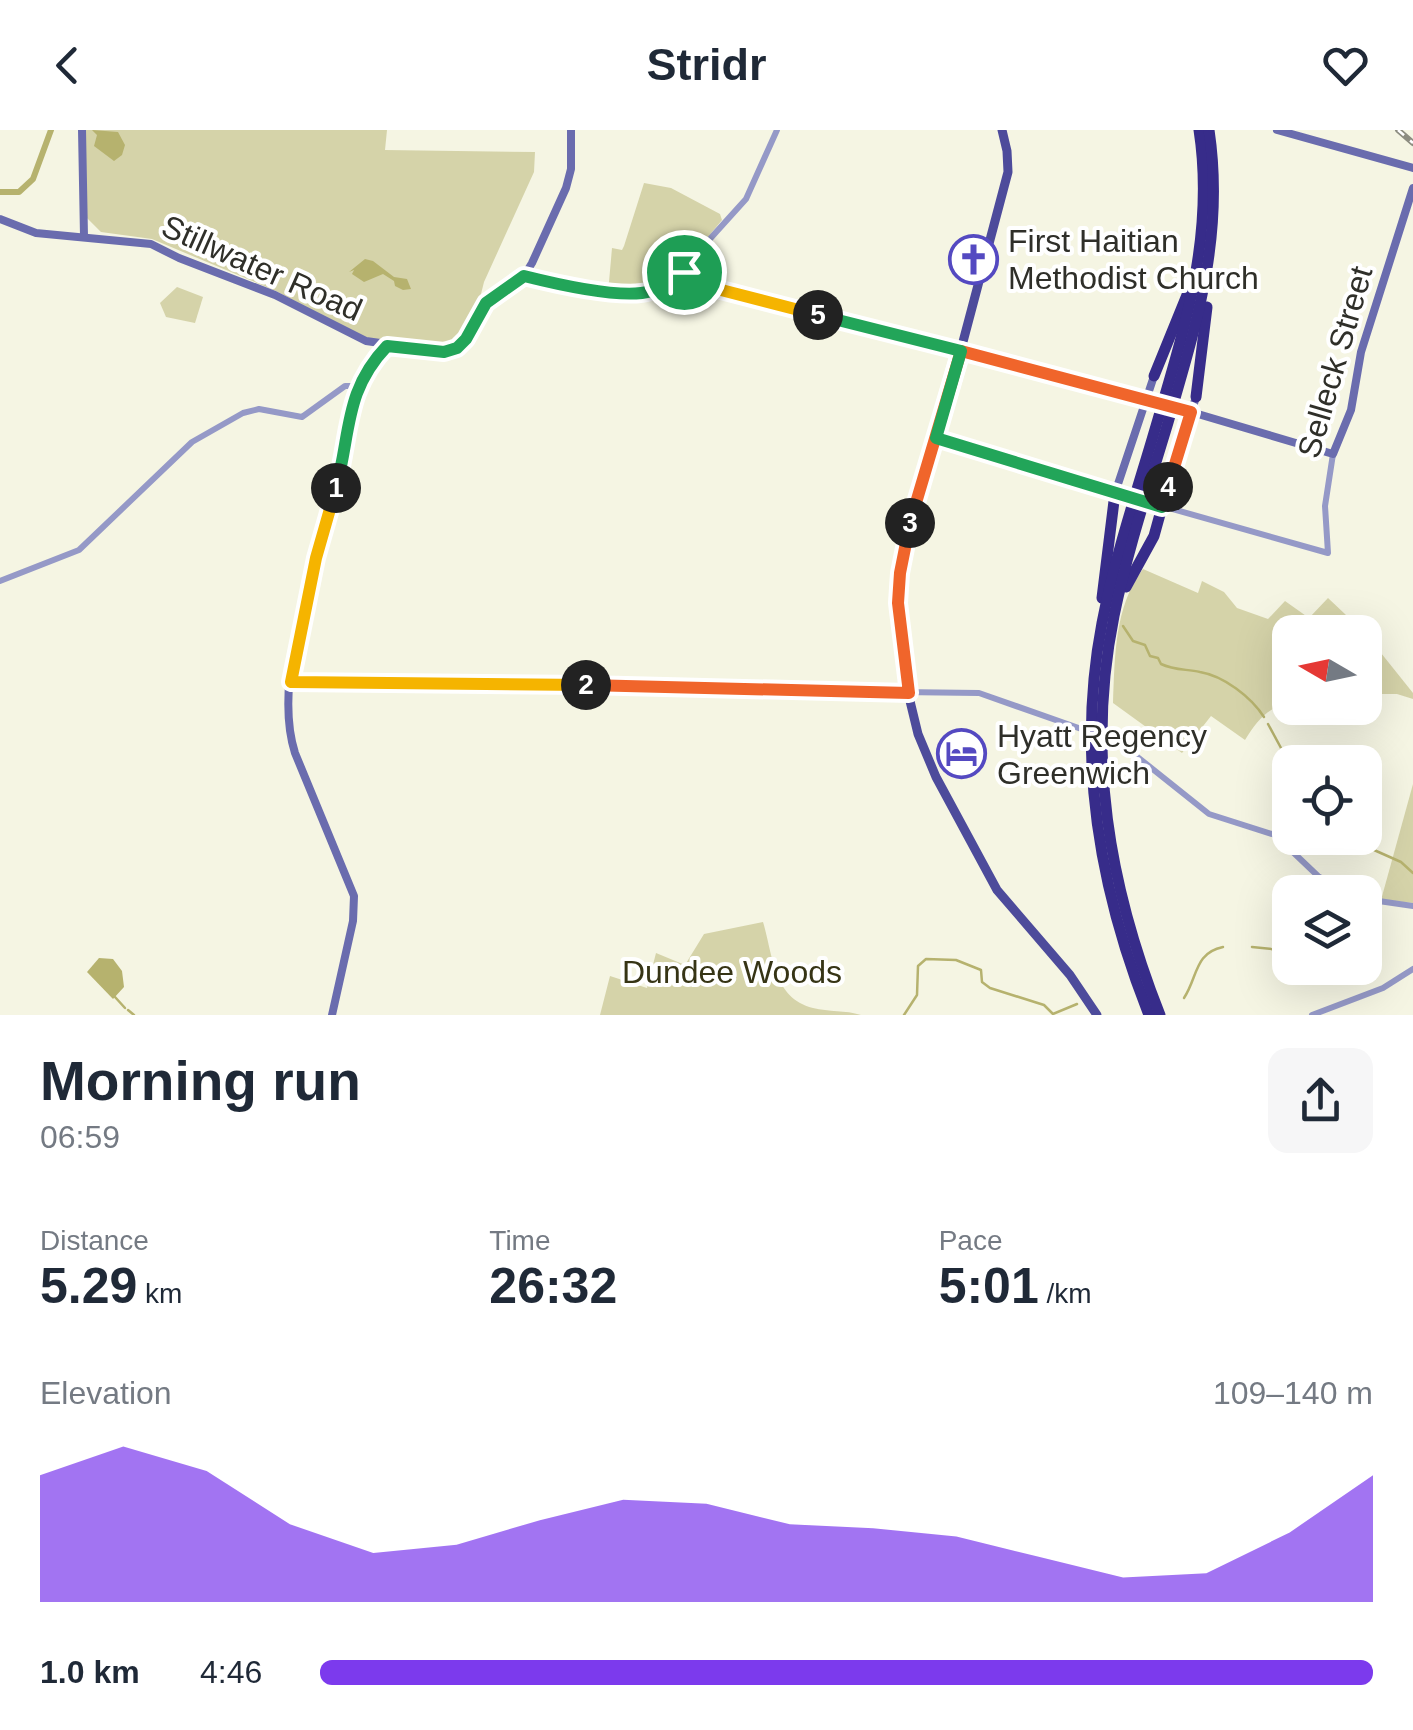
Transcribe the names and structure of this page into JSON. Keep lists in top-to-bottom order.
{
  "streets": {
    "main road": ["Stillwater Road", "Selleck Street"]
  },
  "parks": ["Dundee Woods"],
  "places": {
    "church": ["First Haitian Methodist Church"],
    "hotel": ["Hyatt Regency Greenwich"]
  },
  "north": "left",
  "page": {
    "header": "Stridr",
    "pins": [
      "5",
      "4",
      "1",
      "3",
      "2"
    ],
    "heading": ["Morning run", "06:59"],
    "stats": [
      ["Distance", "5.29 km"],
      ["Time", "26:32"],
      ["Pace", "5:01 /km"]
    ],
    "chart": ["Elevation", "109–140 m"],
    "list": [
      {
        "name": "1.0 km",
        "note": "4:46"
      }
    ]
  }
}
